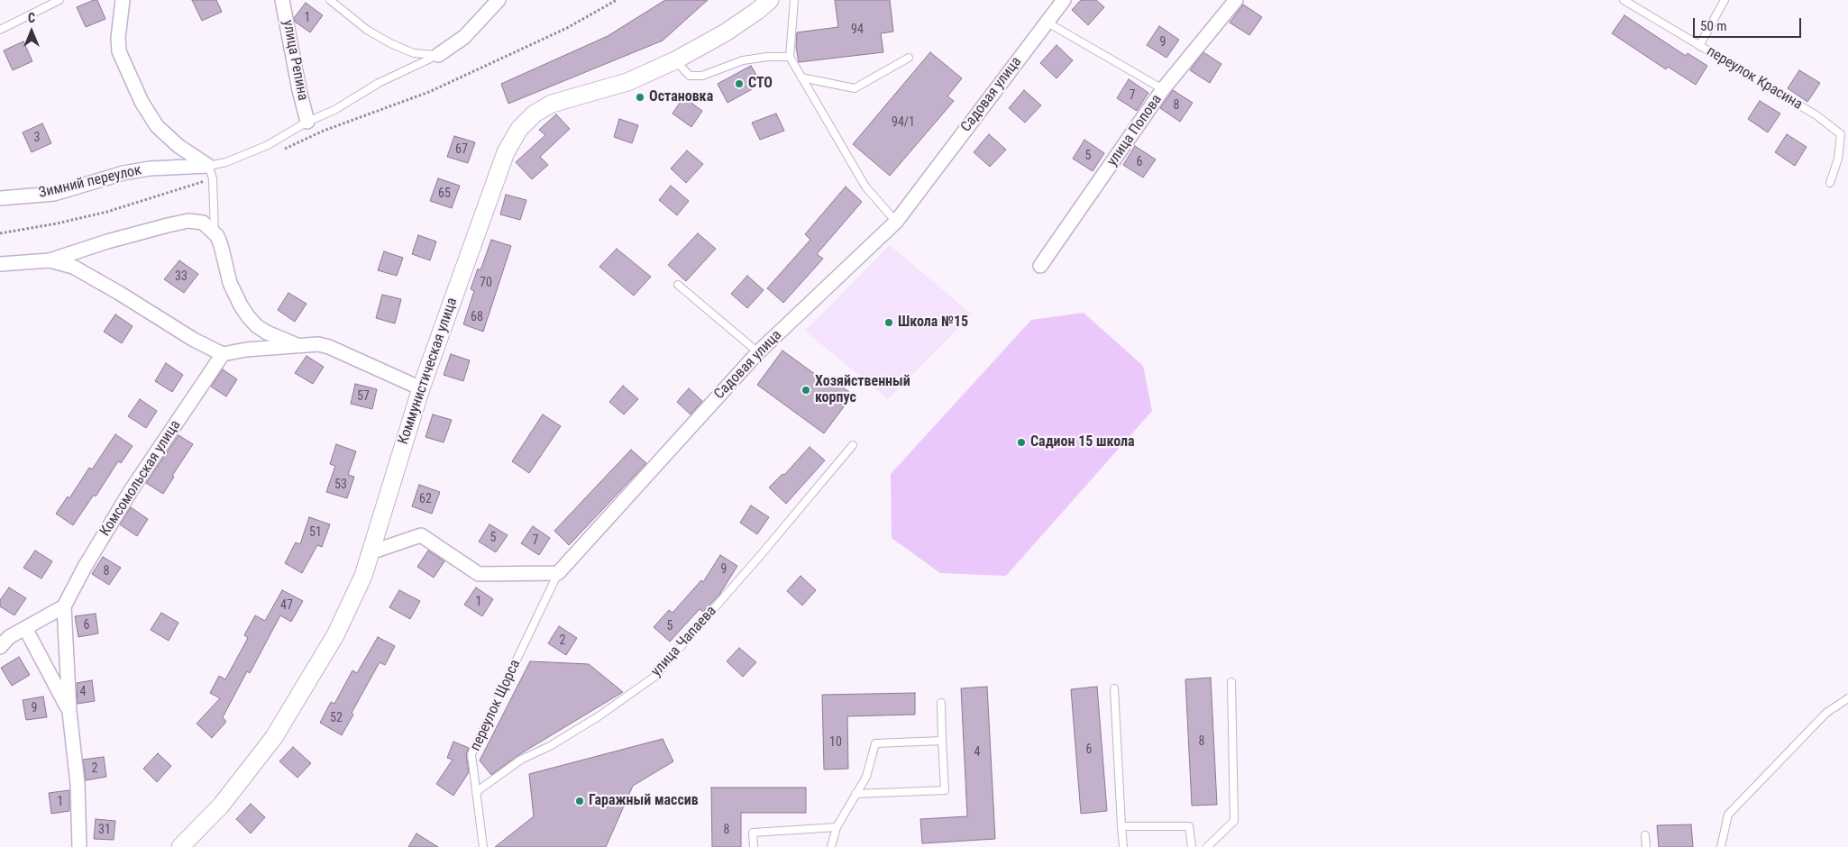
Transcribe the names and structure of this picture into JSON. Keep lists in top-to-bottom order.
{
  "streets": {
    "street": [
      "улица Репина",
      "Садовая улица",
      "улица Попова",
      "Зимний переулок",
      "Коммунистическая улица",
      "Комсомольская улица"
    ],
    "lane": ["переулок Красина", "улица Чапаева", "переулок Щорса"]
  },
  "crossings": [
    ["Садовая улица", "переулок Щорса"],
    ["улица Чапаева", "переулок Щорса"]
  ],
  "places": [
    "СТО",
    "Остановка",
    "Школа №15",
    "Хозяйственный корпус",
    "Садион 15 школа",
    "Гаражный массив"
  ],
  "house_numbers": [
    "1",
    "94",
    "9",
    "7",
    "8",
    "94/1",
    "3",
    "67",
    "5",
    "6",
    "65",
    "33",
    "70",
    "68",
    "57",
    "53",
    "62",
    "51",
    "5",
    "7",
    "9",
    "8",
    "1",
    "47",
    "6",
    "5",
    "2",
    "4",
    "9",
    "52",
    "8",
    "10",
    "6",
    "4",
    "2",
    "1",
    "31",
    "8"
  ],
  "scale_bar": "50 m",
  "north": "top"
}
